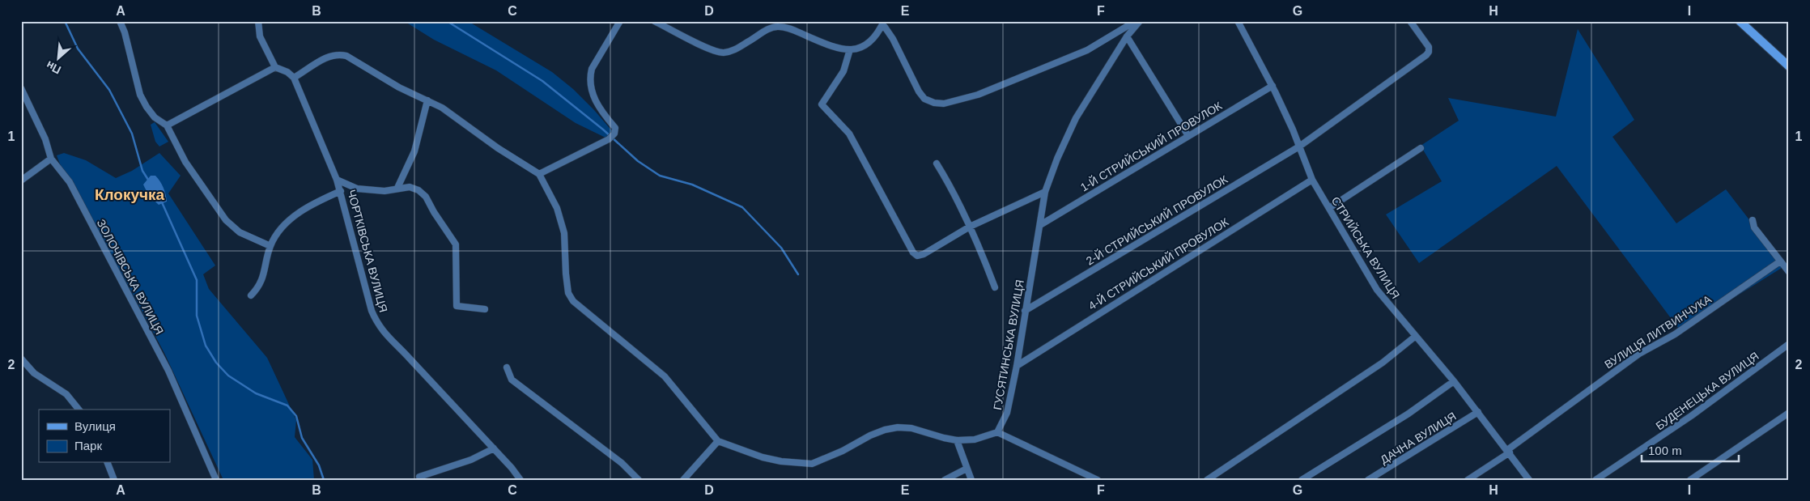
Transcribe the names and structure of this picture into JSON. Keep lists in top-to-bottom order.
{
  "streets": {
    "street": [
      "1-Й СТРИЙСЬКИЙ ПРОВУЛОК",
      "2-Й СТРИЙСЬКИЙ ПРОВУЛОК",
      "СТРИЙСЬКА ВУЛИЦЯ",
      "ЧОРТКІВСЬКА ВУЛИЦЯ",
      "4-Й СТРИЙСЬКИЙ ПРОВУЛОК",
      "ЗОЛОЧІВСЬКА ВУЛИЦЯ",
      "ВУЛИЦЯ ЛИТВИНЧУКА",
      "ГУСЯТИНСЬКА ВУЛИЦЯ",
      "БУДЕНЕЦЬКА ВУЛИЦЯ",
      "ДАЧНА ВУЛИЦЯ"
    ]
  },
  "crossings": [
    ["1-Й СТРИЙСЬКИЙ ПРОВУЛОК", "СТРИЙСЬКА ВУЛИЦЯ"],
    ["1-Й СТРИЙСЬКИЙ ПРОВУЛОК", "ГУСЯТИНСЬКА ВУЛИЦЯ"],
    ["2-Й СТРИЙСЬКИЙ ПРОВУЛОК", "СТРИЙСЬКА ВУЛИЦЯ"],
    ["2-Й СТРИЙСЬКИЙ ПРОВУЛОК", "ГУСЯТИНСЬКА ВУЛИЦЯ"],
    ["СТРИЙСЬКА ВУЛИЦЯ", "4-Й СТРИЙСЬКИЙ ПРОВУЛОК"],
    ["СТРИЙСЬКА ВУЛИЦЯ", "ВУЛИЦЯ ЛИТВИНЧУКА"],
    ["СТРИЙСЬКА ВУЛИЦЯ", "ДАЧНА ВУЛИЦЯ"],
    ["4-Й СТРИЙСЬКИЙ ПРОВУЛОК", "ГУСЯТИНСЬКА ВУЛИЦЯ"]
  ],
  "districts": ["Клокучка"],
  "legend": ["Вулиця", "Парк"],
  "scale_bar": "100 m",
  "north": "bottom left",
  "grid": {
    "columns": [
      "A",
      "B",
      "C",
      "D",
      "E",
      "F",
      "G",
      "H",
      "I"
    ],
    "rows": ["1", "2"]
  }
}
